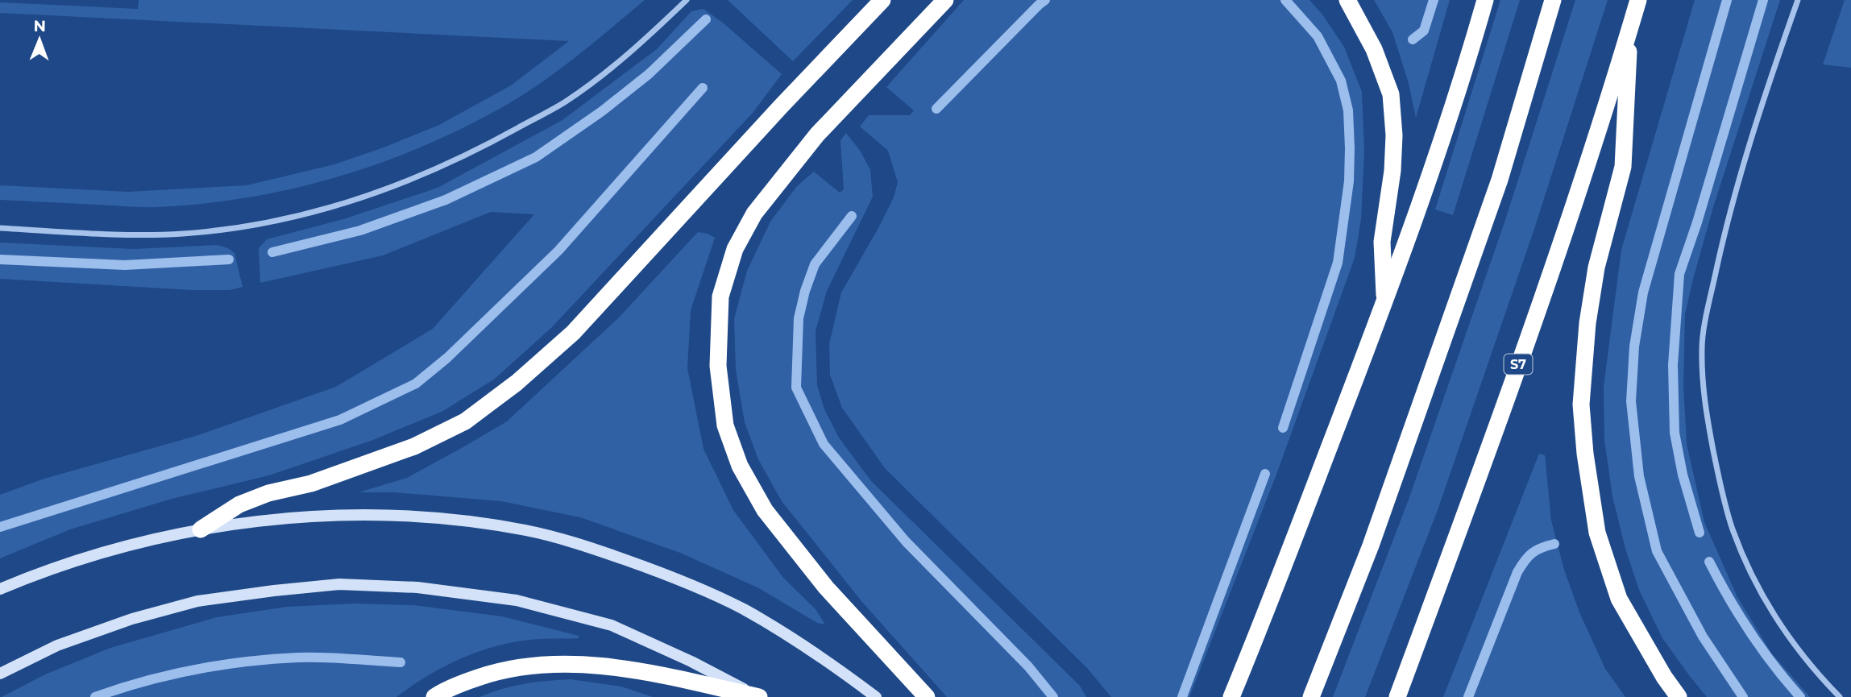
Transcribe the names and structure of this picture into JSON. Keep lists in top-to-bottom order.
{
  "streets": {
    "highway": ["S7"]
  },
  "north": "top"
}
